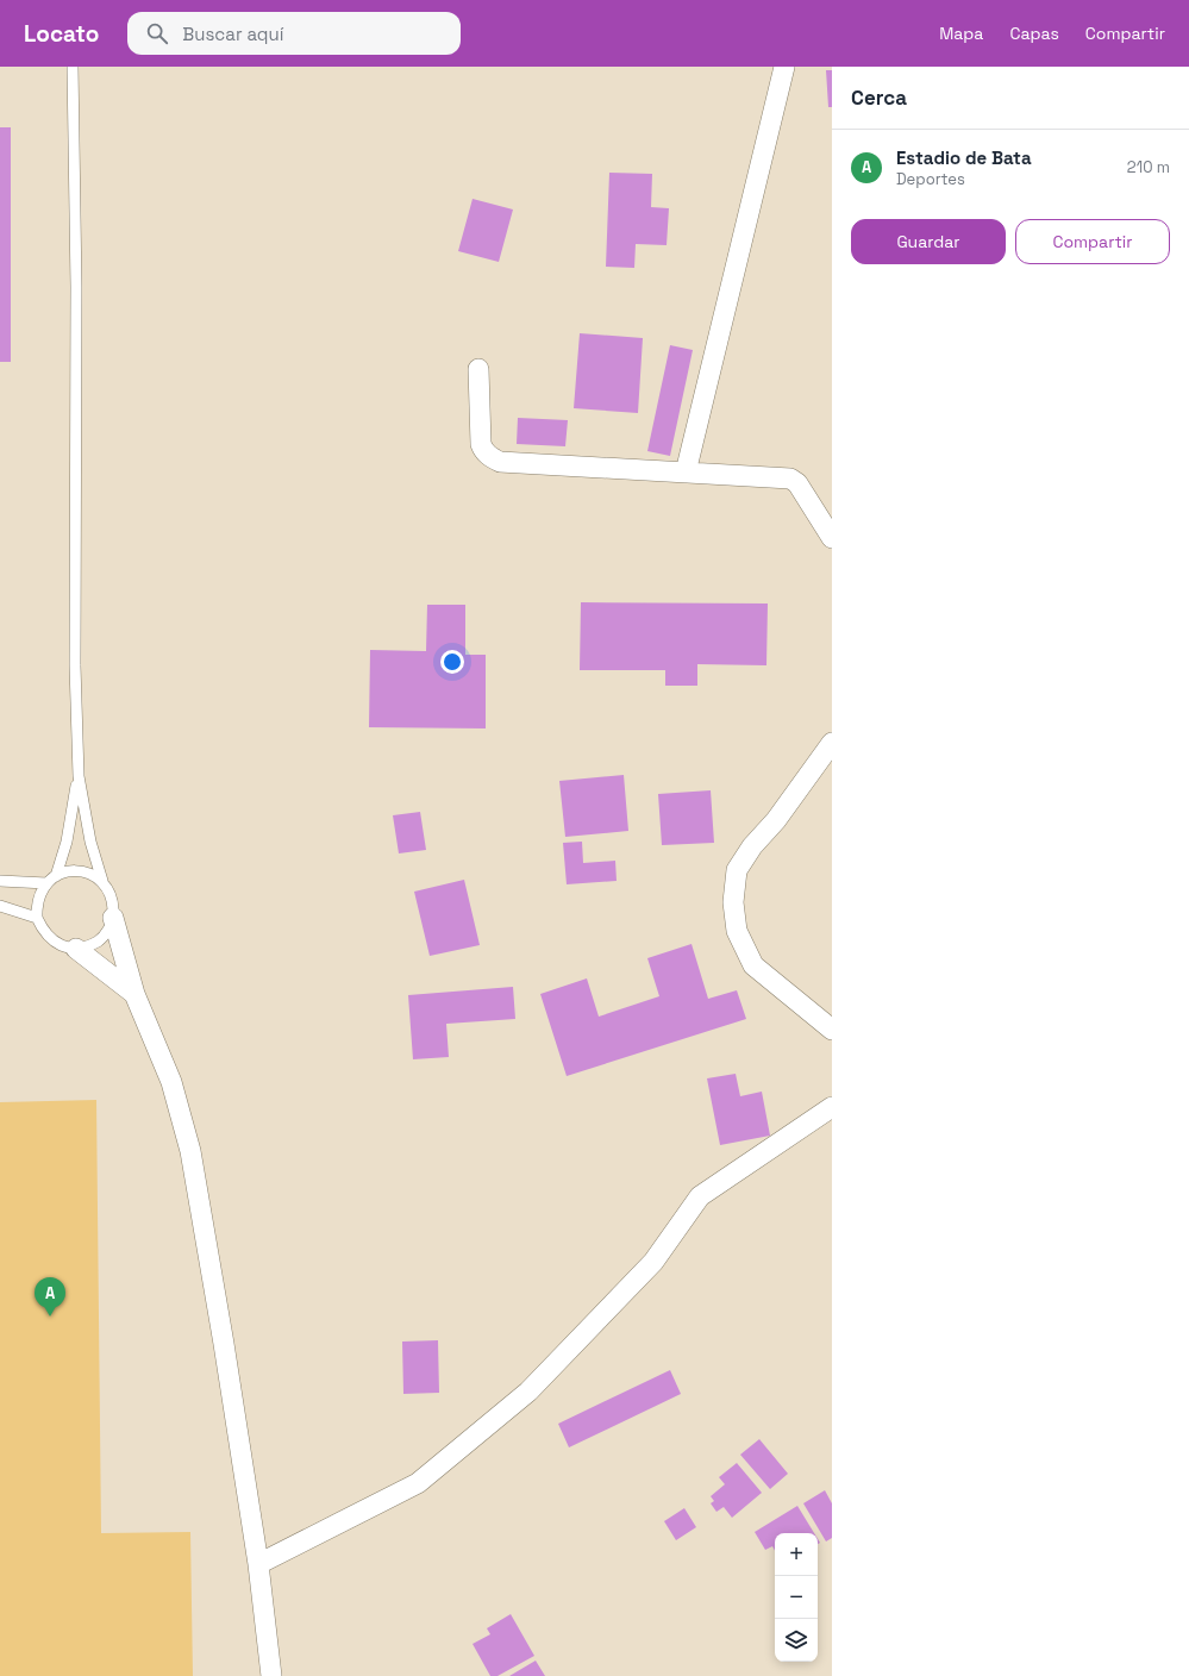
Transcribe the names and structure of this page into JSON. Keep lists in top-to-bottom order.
{
  "page": {
    "header": "Locato",
    "search": "Buscar aquí",
    "nav": ["Mapa", "Capas", "Compartir"],
    "heading": "Cerca",
    "list": [
      {
        "mark": "A",
        "name": "Estadio de Bata",
        "note": "Deportes",
        "value": "210 m"
      }
    ],
    "buttons": ["Guardar", "Compartir"],
    "pins": "A",
    "map_buttons": ["+", "−"]
  }
}
